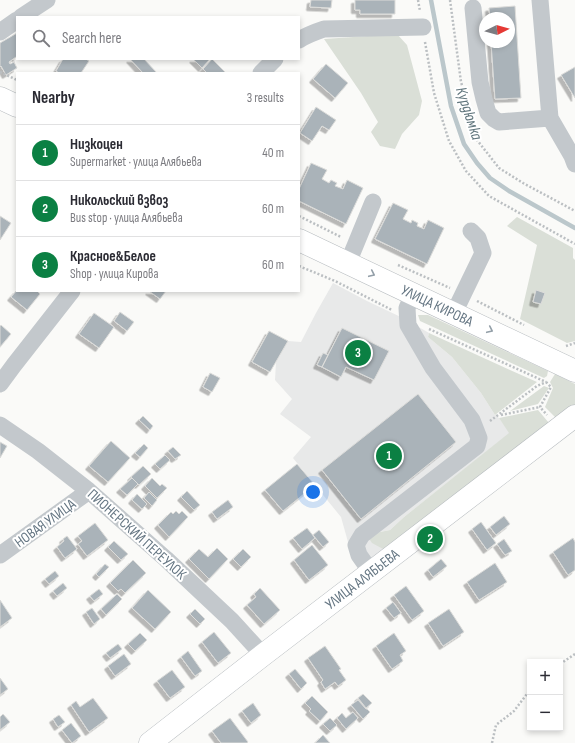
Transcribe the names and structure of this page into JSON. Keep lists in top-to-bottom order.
{
  "streets": {
    "main road": ["УЛИЦА КИРОВА", "УЛИЦА АЛЯБЬЕВА"],
    "street": ["НОВАЯ УЛИЦА", "ПИОНЕРСКИЙ ПЕРЕУЛОК"]
  },
  "crossings": [
    ["НОВАЯ УЛИЦА", "ПИОНЕРСКИЙ ПЕРЕУЛОК"],
    ["ПИОНЕРСКИЙ ПЕРЕУЛОК", "УЛИЦА АЛЯБЬЕВА"]
  ],
  "one_way": ["УЛИЦА КИРОВА"],
  "water": ["Курдюмка"],
  "north": "right",
  "page": {
    "search": "Search here",
    "heading": ["Nearby", "3 results"],
    "list": [
      {
        "mark": "1",
        "name": "Низкоцен",
        "note": "Supermarket · улица Алябьева",
        "value": "40 m"
      },
      {
        "mark": "2",
        "name": "Никольский взвоз",
        "note": "Bus stop · улица Алябьева",
        "value": "60 m"
      },
      {
        "mark": "3",
        "name": "Красное&Белое",
        "note": "Shop · улица Кирова",
        "value": "60 m"
      }
    ],
    "pins": ["3", "1", "2"],
    "map_buttons": ["+", "−"]
  }
}
